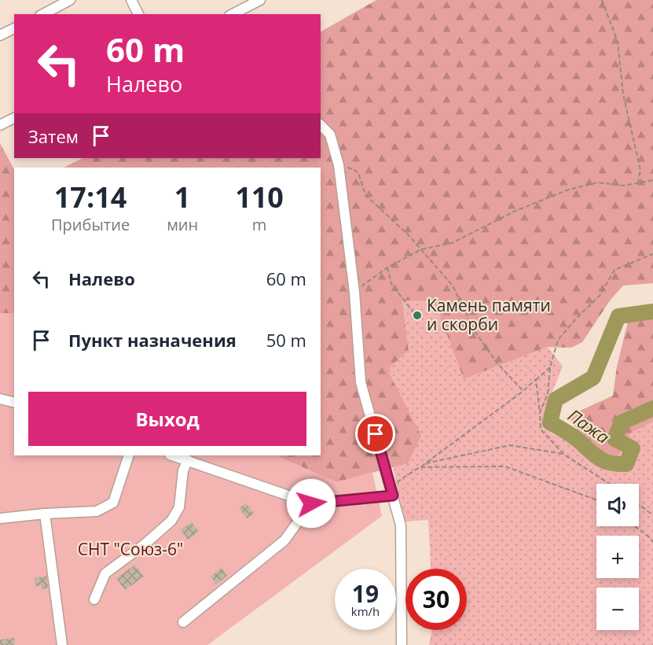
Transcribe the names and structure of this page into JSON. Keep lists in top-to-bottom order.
{
  "water": ["Пажа"],
  "parks": ["СНТ \"Союз-6\""],
  "places": ["Камень памяти и скорби"],
  "page": {
    "turn": ["60 m", "Налево"],
    "then": "Затем",
    "eta": [
      "17:14",
      "Прибытие",
      "1",
      "мин",
      "110",
      "m"
    ],
    "list": [
      {
        "name": "Налево",
        "value": "60 m"
      },
      {
        "name": "Пункт назначения",
        "value": "50 m"
      }
    ],
    "buttons": "Выход",
    "map_buttons": ["+", "−"],
    "speed": "19 km/h",
    "limit": "30"
  }
}
